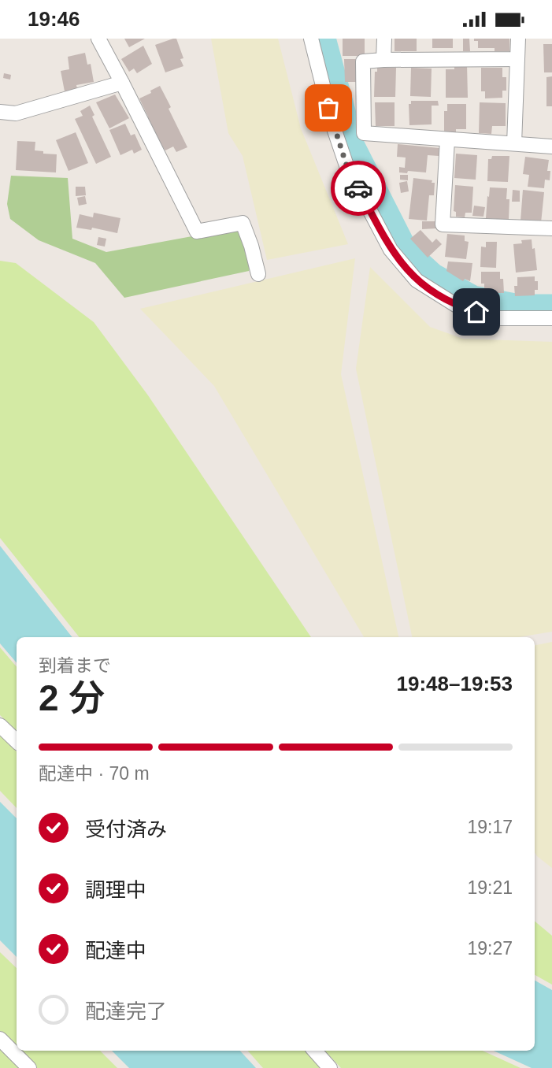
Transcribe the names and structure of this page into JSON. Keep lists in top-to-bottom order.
{
  "page": {
    "status": "19:46",
    "heading": ["2 分", "到着まで", "19:48–19:53"],
    "bar": "配達中 · 70 m",
    "list": [
      ["受付済み", "19:17"],
      ["調理中", "19:21"],
      ["配達中", "19:27"],
      "配達完了"
    ]
  }
}
